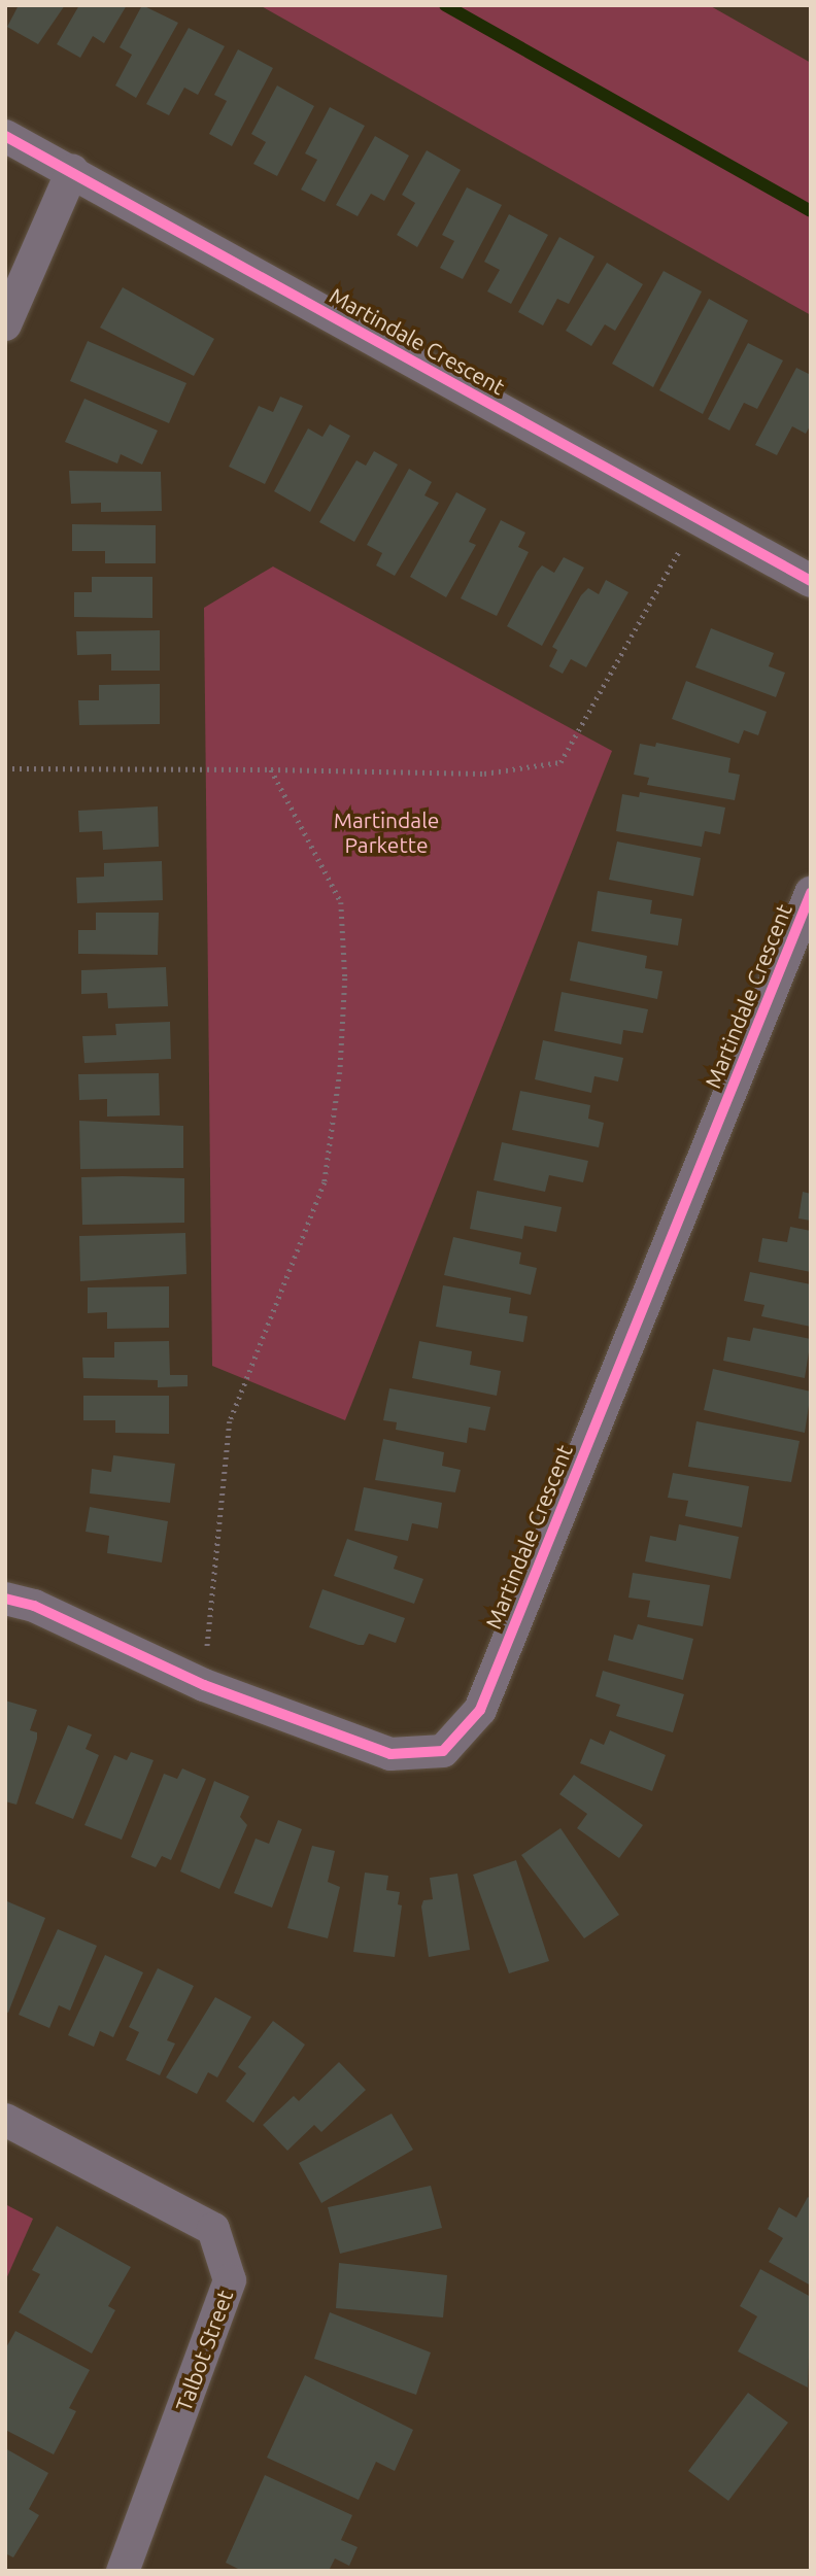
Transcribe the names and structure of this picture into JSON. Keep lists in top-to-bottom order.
{
  "streets": {
    "street": ["Martindale Crescent", "Talbot Street"]
  },
  "parks": ["Martindale Parkette"]
}
